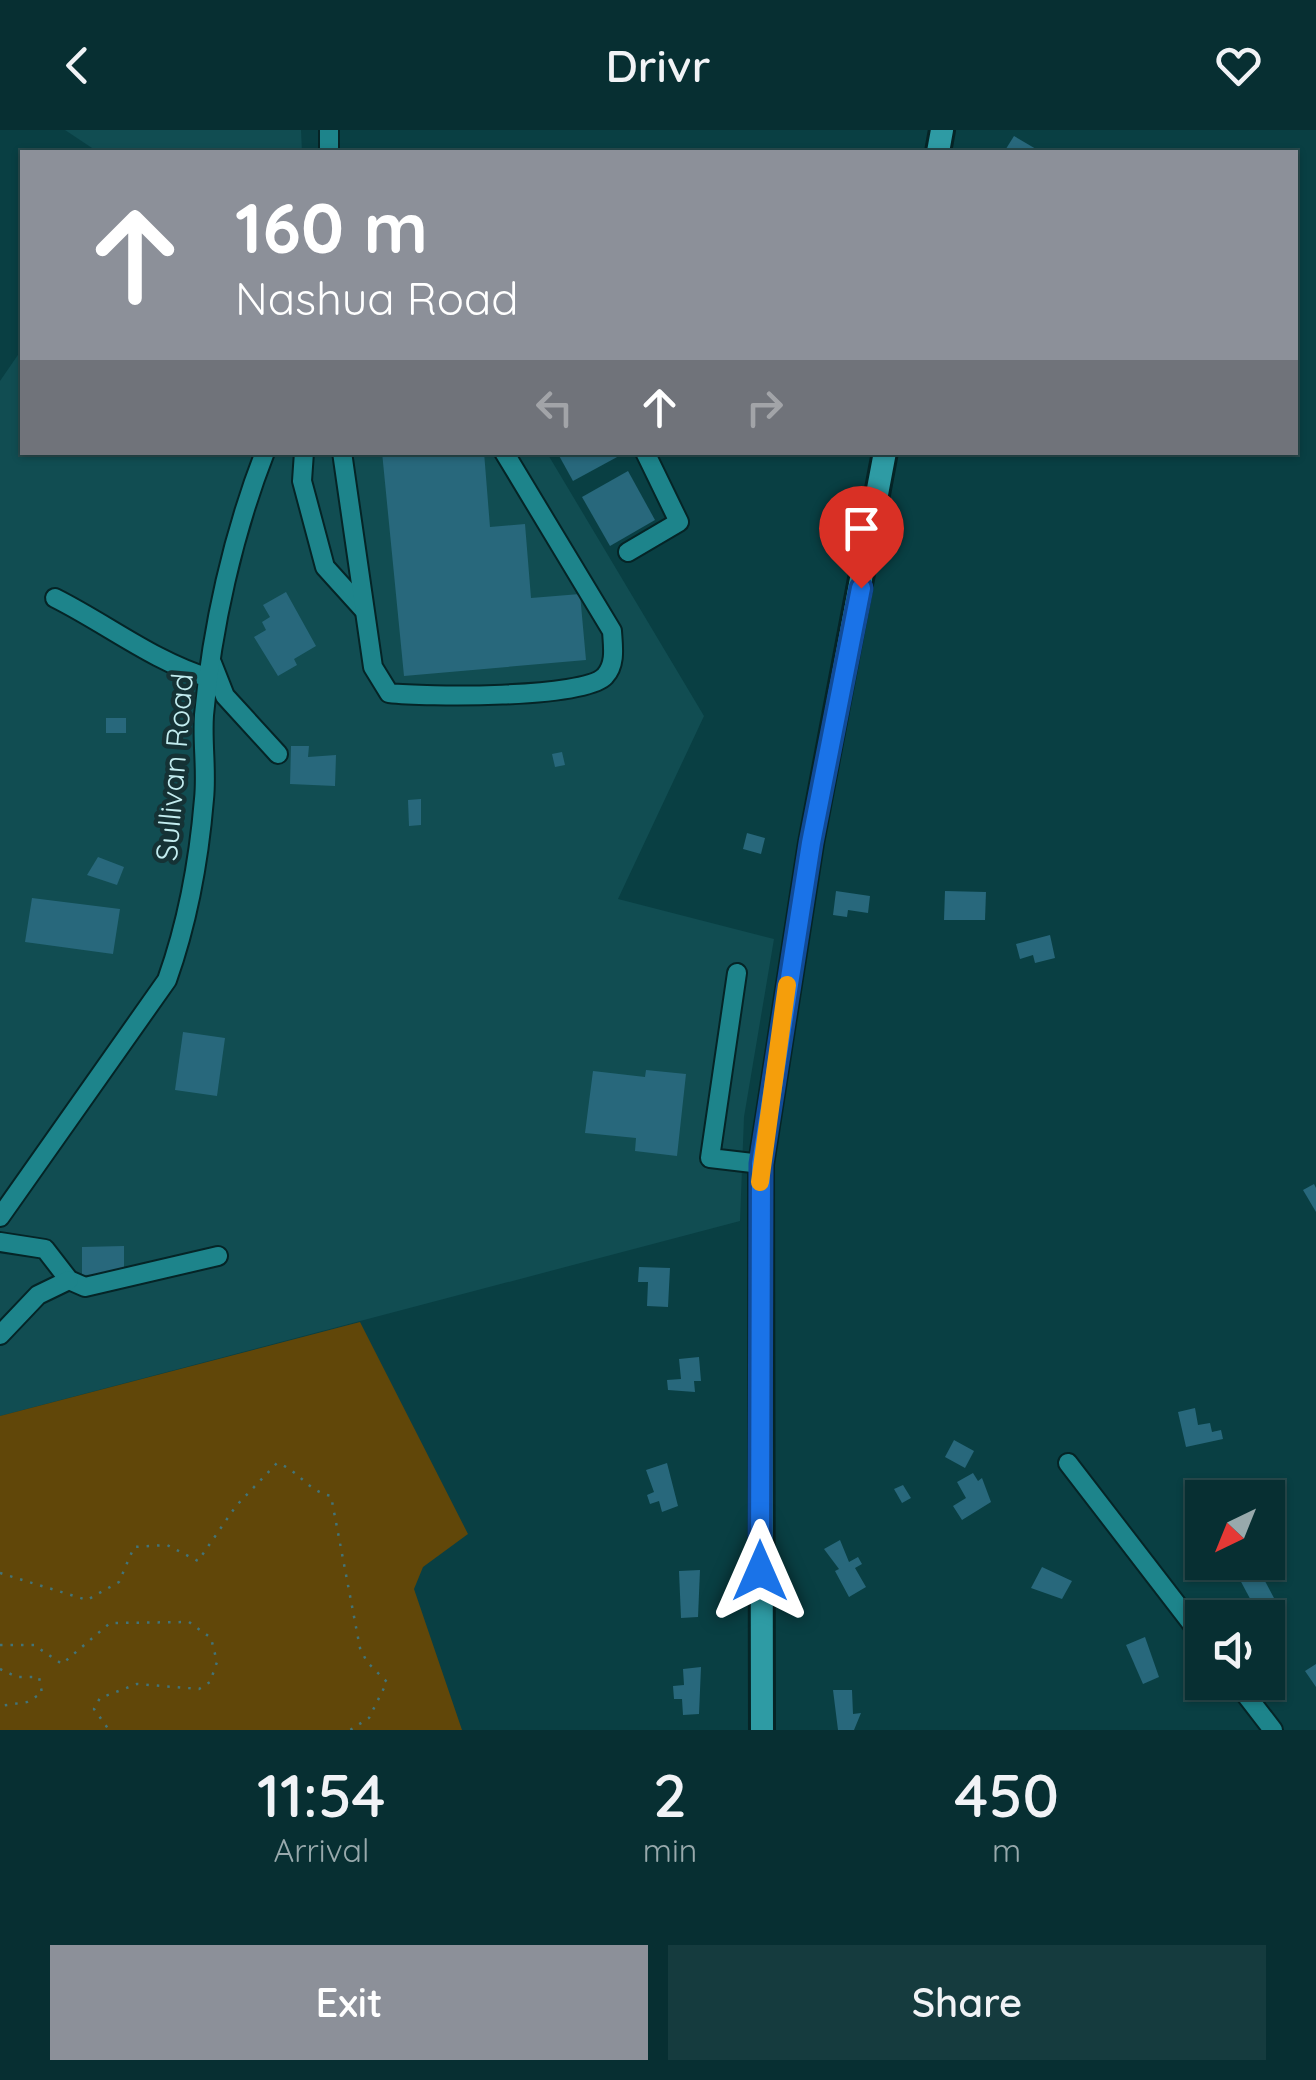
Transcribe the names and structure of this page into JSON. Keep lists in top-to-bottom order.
{
  "streets": {
    "street": ["Sullivan Road"]
  },
  "north": "bottom left",
  "page": {
    "header": "Drivr",
    "turn": ["160 m", "Nashua Road"],
    "eta": [
      "11:54",
      "Arrival",
      "2",
      "min",
      "450",
      "m"
    ],
    "buttons": ["Exit", "Share"]
  }
}
